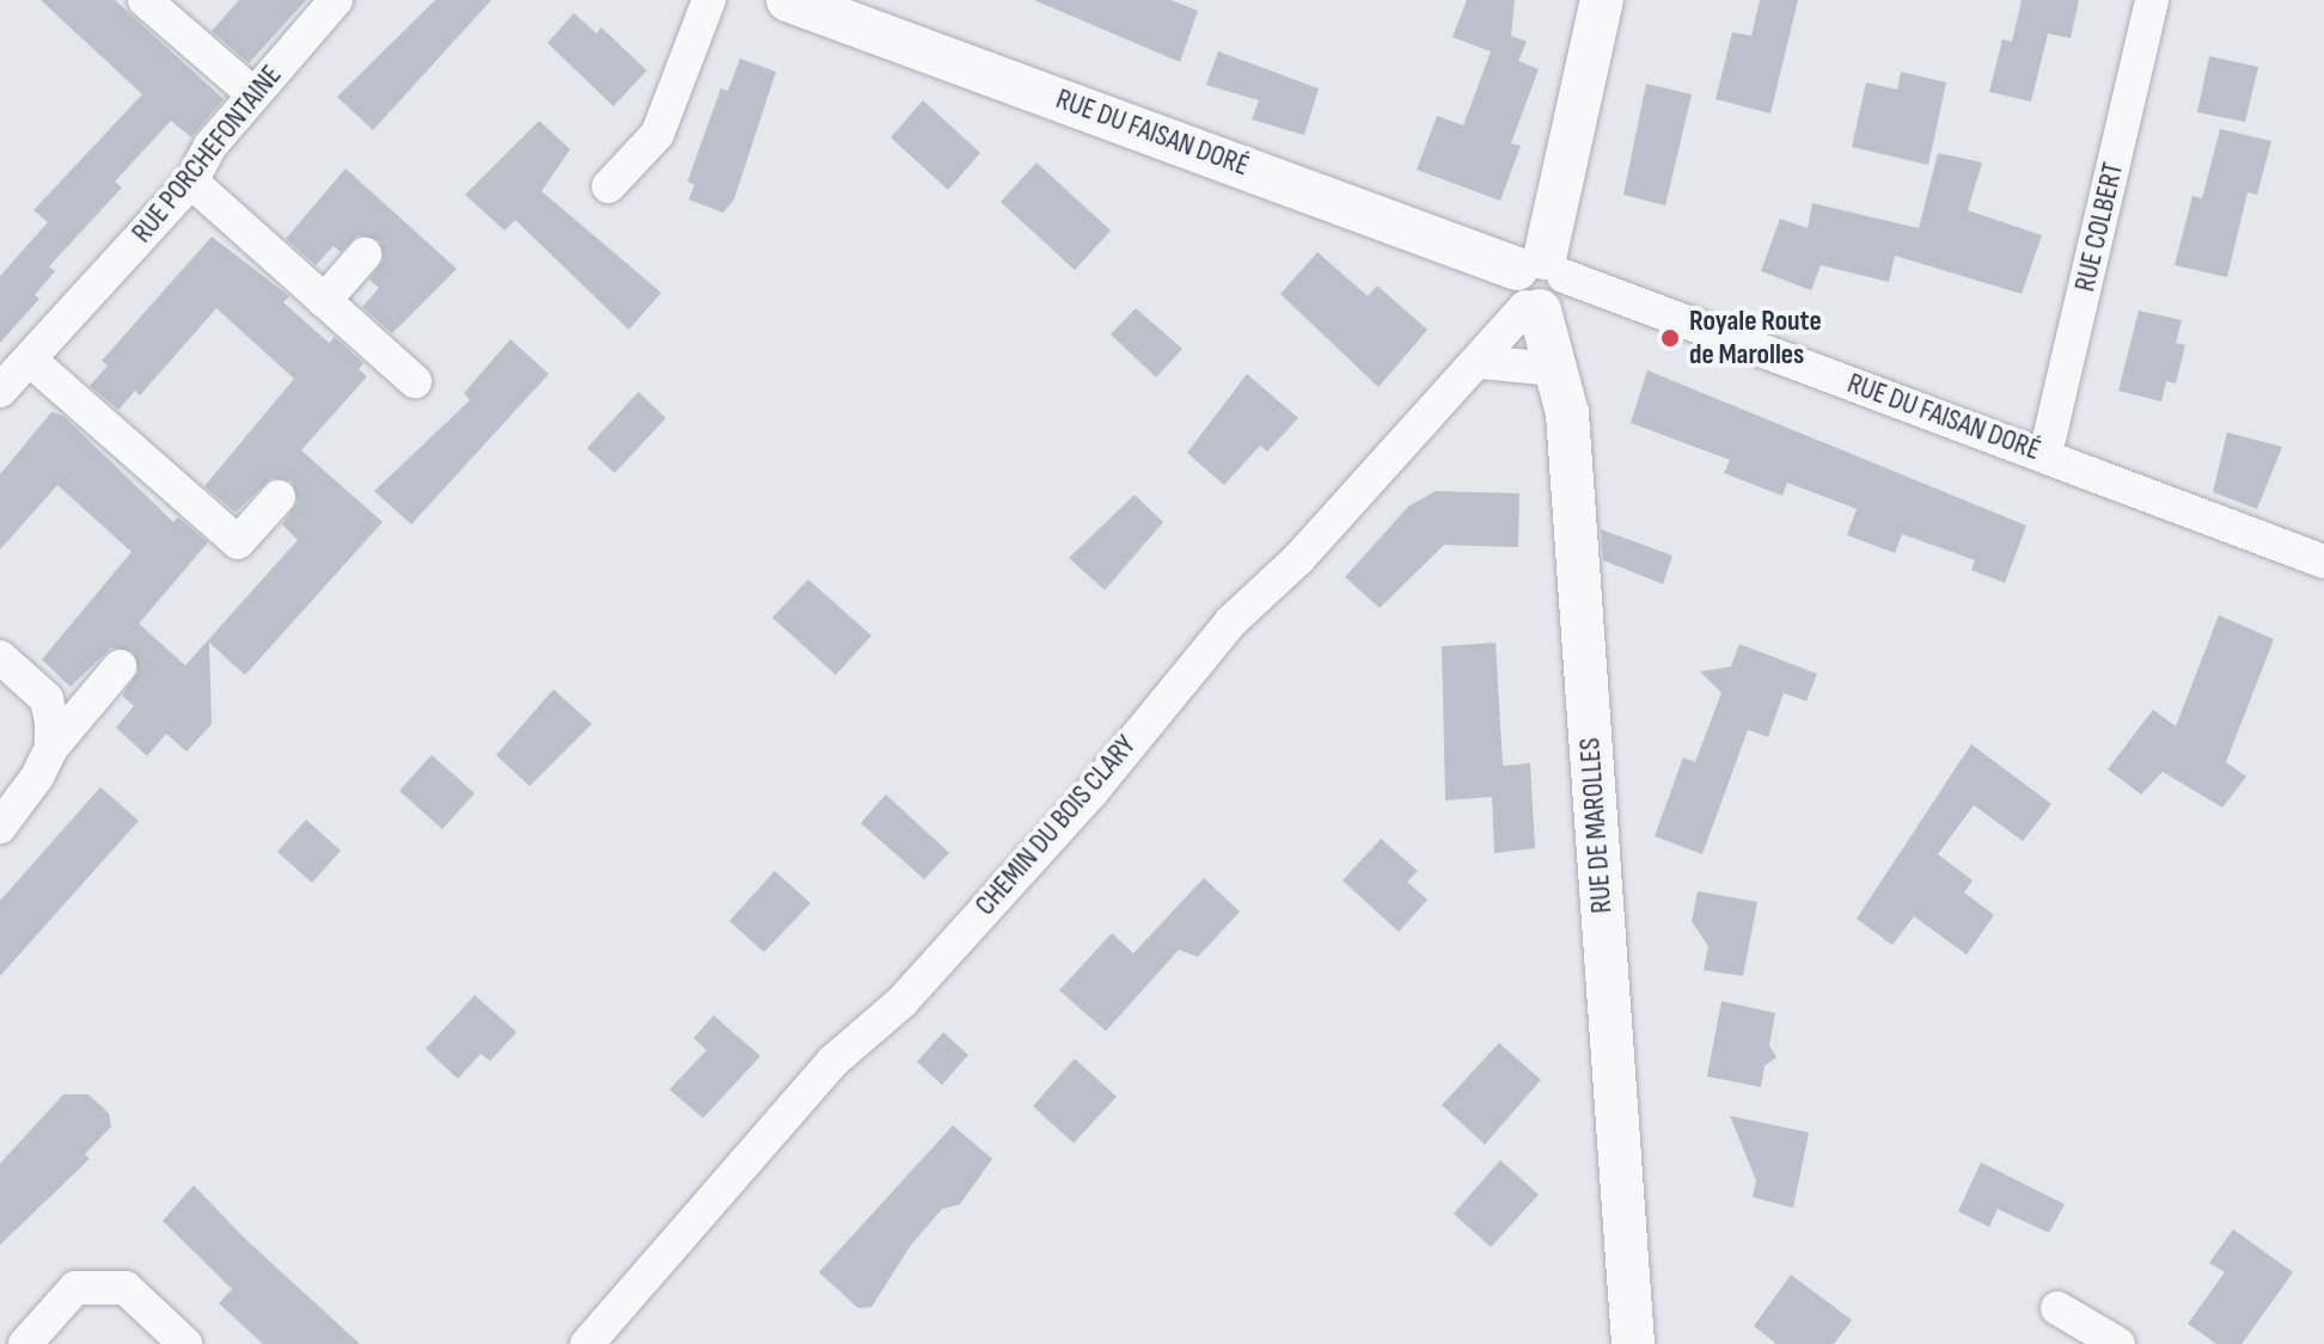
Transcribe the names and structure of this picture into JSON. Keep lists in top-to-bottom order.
{
  "streets": {
    "street": [
      "RUE DU FAISAN DORÉ",
      "RUE PORCHEFONTAINE",
      "RUE COLBERT",
      "CHEMIN DU BOIS CLARY",
      "RUE DE MAROLLES"
    ]
  },
  "crossings": [
    ["RUE DU FAISAN DORÉ", "RUE COLBERT"],
    ["RUE DU FAISAN DORÉ", "CHEMIN DU BOIS CLARY"],
    ["RUE DU FAISAN DORÉ", "RUE DE MAROLLES"],
    ["CHEMIN DU BOIS CLARY", "RUE DE MAROLLES"]
  ],
  "places": ["Royale Route de Marolles"]
}
